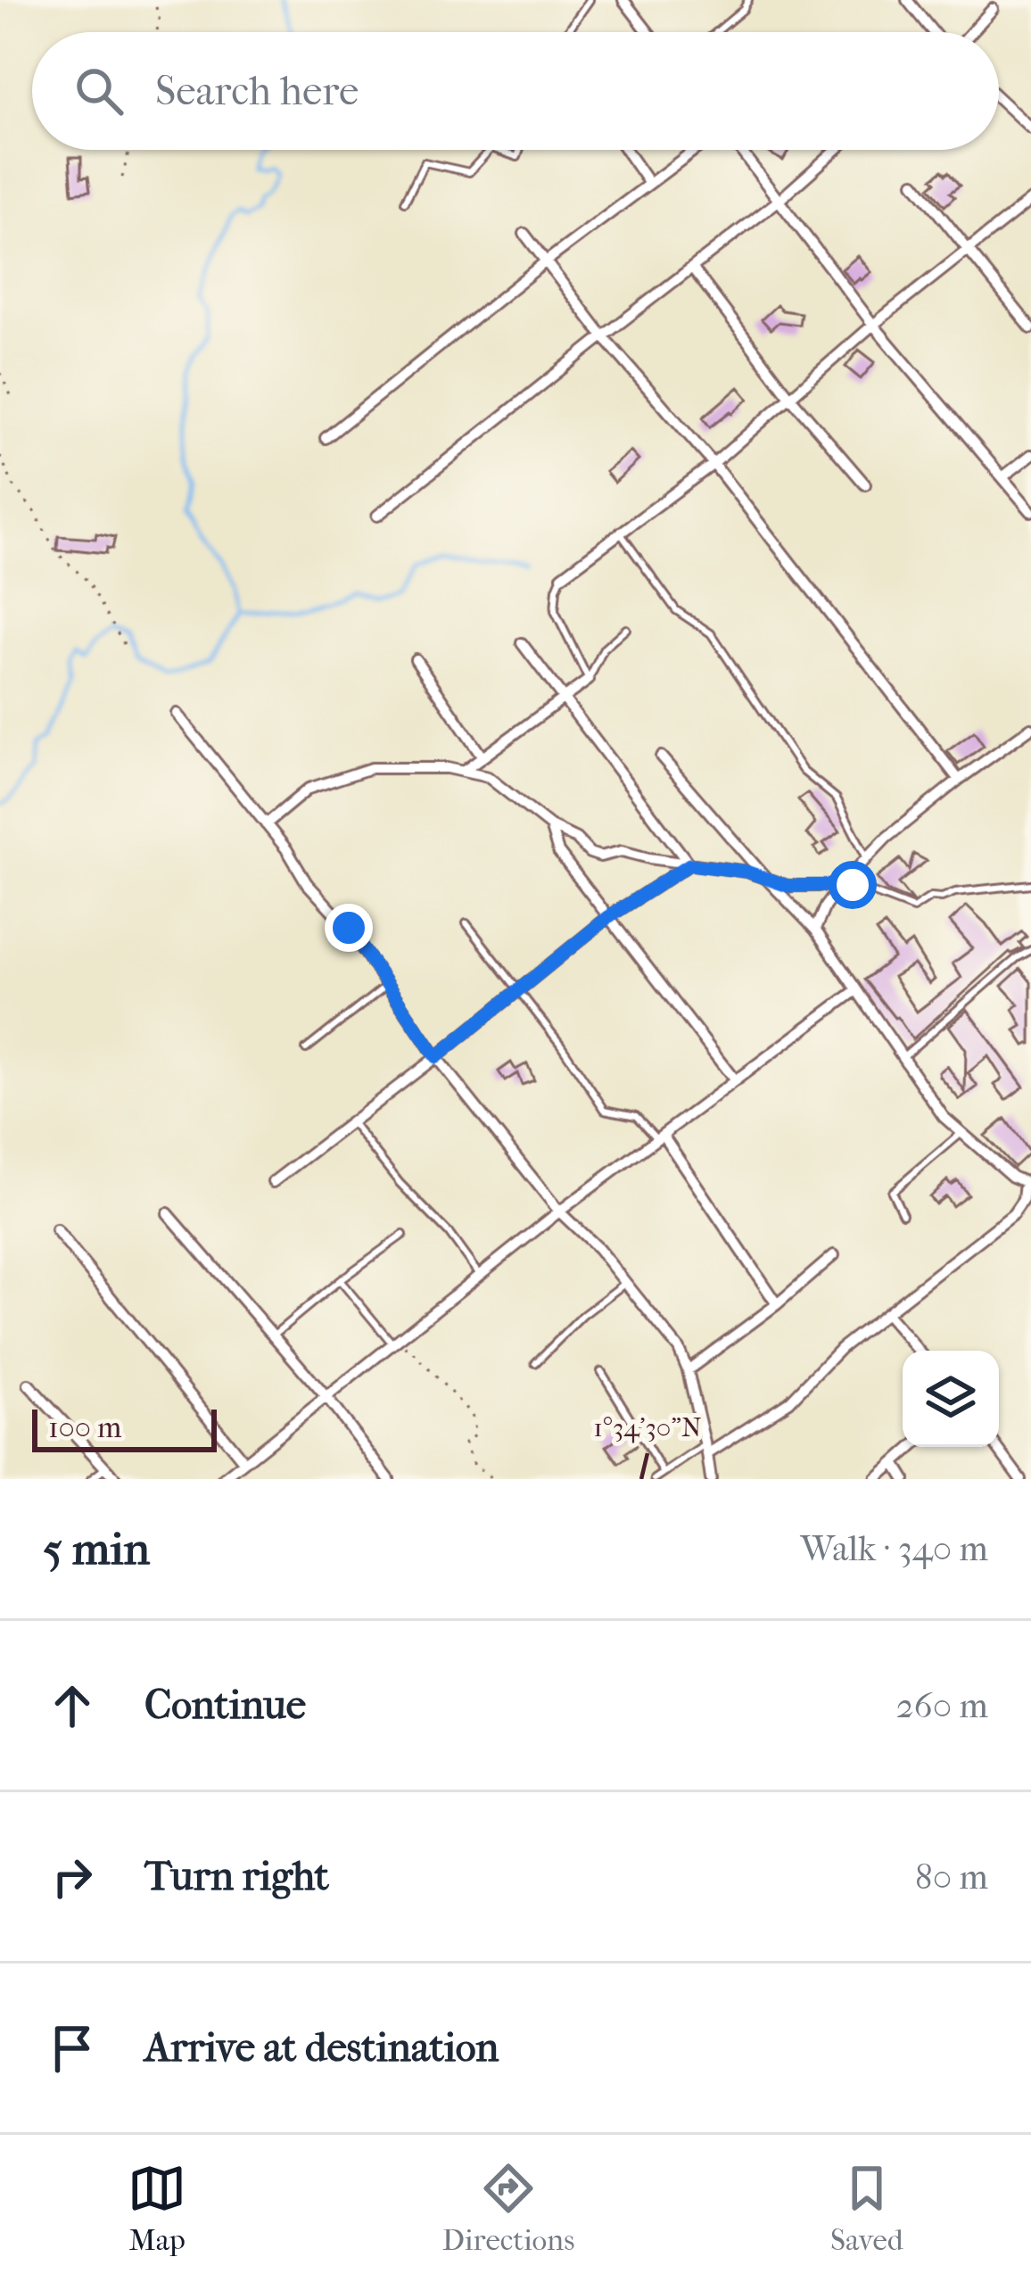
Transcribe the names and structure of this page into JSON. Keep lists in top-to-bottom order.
{
  "scale_bar": "100 m",
  "page": {
    "search": "Search here",
    "scale": "100 m",
    "heading": ["5 min", "Walk · 340 m"],
    "list": [
      ["Continue", "260 m"],
      ["Turn right", "80 m"],
      "Arrive at destination"
    ],
    "nav": ["Map", "Directions", "Saved"]
  },
  "coordinates": ["1°34'30\"N"]
}
